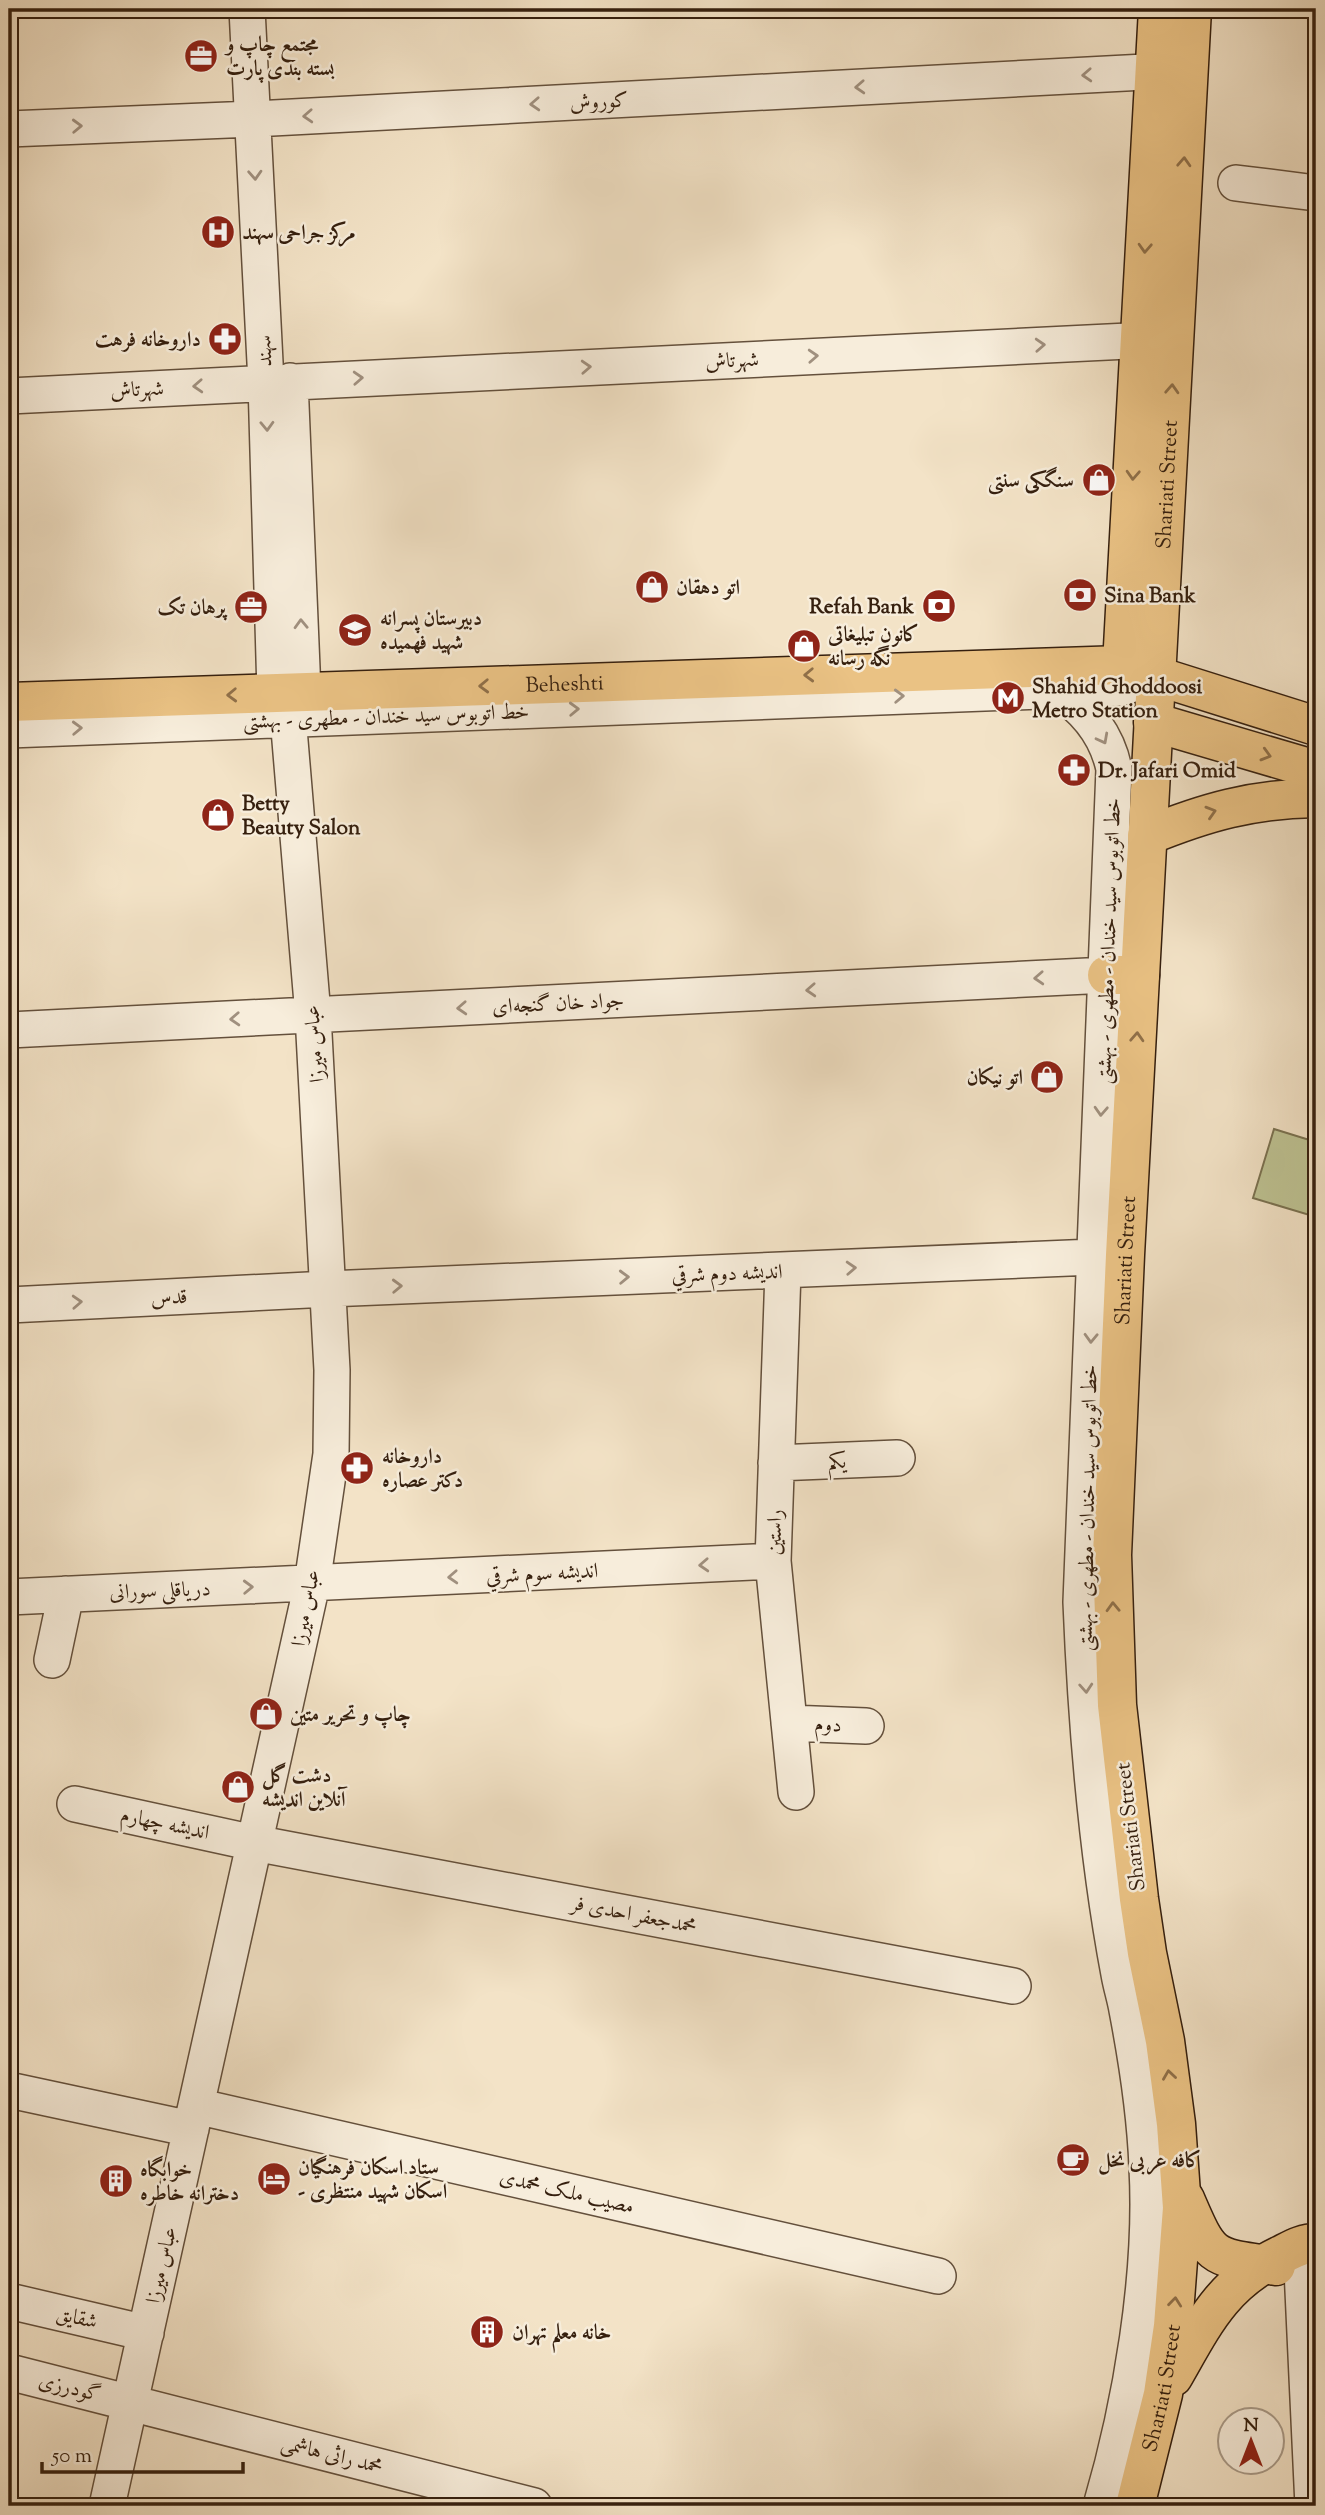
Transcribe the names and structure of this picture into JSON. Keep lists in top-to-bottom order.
{
  "streets": {
    "main road": ["Shariati Street", "Beheshti"],
    "street": [
      "کوروش",
      "سهند",
      "شهرتاش",
      "خط اتوبوس سید خندان - مطهری - بهشتی",
      "جواد خان گنجه‌ای",
      "عباس میرزا",
      "انديشه دوم شرقي",
      "قدس",
      "یکم",
      "راستین",
      "اندیشه سوم شرقي",
      "دریاقلی سورانی",
      "دوم",
      "اندیشه چهارم",
      "محمدجعفر احدی فر",
      "مصیب ملک محمدی",
      "شقایق",
      "گودرزی",
      "محمد راثی هاشمی"
    ]
  },
  "crossings": [
    ["کوروش", "سهند"],
    ["کوروش", "Shariati Street"],
    ["سهند", "شهرتاش"],
    ["سهند", "Beheshti"],
    ["سهند", "خط اتوبوس سید خندان - مطهری - بهشتی"],
    ["سهند", "عباس میرزا"],
    ["شهرتاش", "Shariati Street"],
    ["Shariati Street", "Beheshti"],
    ["Shariati Street", "خط اتوبوس سید خندان - مطهری - بهشتی"],
    ["Shariati Street", "جواد خان گنجه‌ای"],
    ["Shariati Street", "انديشه دوم شرقي"],
    ["Beheshti", "خط اتوبوس سید خندان - مطهری - بهشتی"],
    ["Beheshti", "عباس میرزا"],
    ["خط اتوبوس سید خندان - مطهری - بهشتی", "جواد خان گنجه‌ای"],
    ["خط اتوبوس سید خندان - مطهری - بهشتی", "عباس میرزا"],
    ["خط اتوبوس سید خندان - مطهری - بهشتی", "انديشه دوم شرقي"],
    ["جواد خان گنجه‌ای", "عباس میرزا"],
    ["عباس میرزا", "انديشه دوم شرقي"],
    ["عباس میرزا", "قدس"],
    ["عباس میرزا", "اندیشه سوم شرقي"],
    ["عباس میرزا", "دریاقلی سورانی"],
    ["عباس میرزا", "اندیشه چهارم"],
    ["عباس میرزا", "محمدجعفر احدی فر"],
    ["عباس میرزا", "مصیب ملک محمدی"],
    ["عباس میرزا", "شقایق"],
    ["عباس میرزا", "گودرزی"],
    ["عباس میرزا", "محمد راثی هاشمی"],
    ["انديشه دوم شرقي", "قدس"],
    ["انديشه دوم شرقي", "راستین"],
    ["یکم", "راستین"],
    ["راستین", "اندیشه سوم شرقي"],
    ["راستین", "دوم"],
    ["اندیشه سوم شرقي", "دریاقلی سورانی"],
    ["اندیشه چهارم", "محمدجعفر احدی فر"],
    ["گودرزی", "محمد راثی هاشمی"]
  ],
  "one_way": [
    "سهند",
    "Beheshti",
    "جواد خان گنجه‌ای",
    "انديشه دوم شرقي",
    "قدس",
    "اندیشه سوم شرقي",
    "دریاقلی سورانی"
  ],
  "places": {
    "office": ["مجتمع چاپ و بسته بندی پارت", "پرهان تک"],
    "hospital": ["مرکز جراحی سهند"],
    "pharmacy": ["داروخانه فرهت", "Dr. Jafari Omid", "داروخانه دکتر عصاره"],
    "shop": [
      "سنگکی سنتی",
      "اتو دهقان",
      "کانون تبلیغاتی نگه رسانه",
      "Betty Beauty Salon",
      "اتو نیکان",
      "چاپ و تحریر متین",
      "دشت گل آنلاین اندیشه"
    ],
    "bank": ["Sina Bank", "Refah Bank"],
    "school or university": ["دبیرستان پسرانه شهید فهمیده"],
    "metro station": ["Shahid Ghoddoosi Metro Station"],
    "cafe": ["کافه عربی نخل"],
    "hotel": ["ستاد اسکان فرهنگیان - اسکان شهید منتظری"],
    "building": ["خوابگاه دخترانه خاطره", "خانه معلم تهران"]
  },
  "scale_bar": "50 m",
  "north": "top"
}
